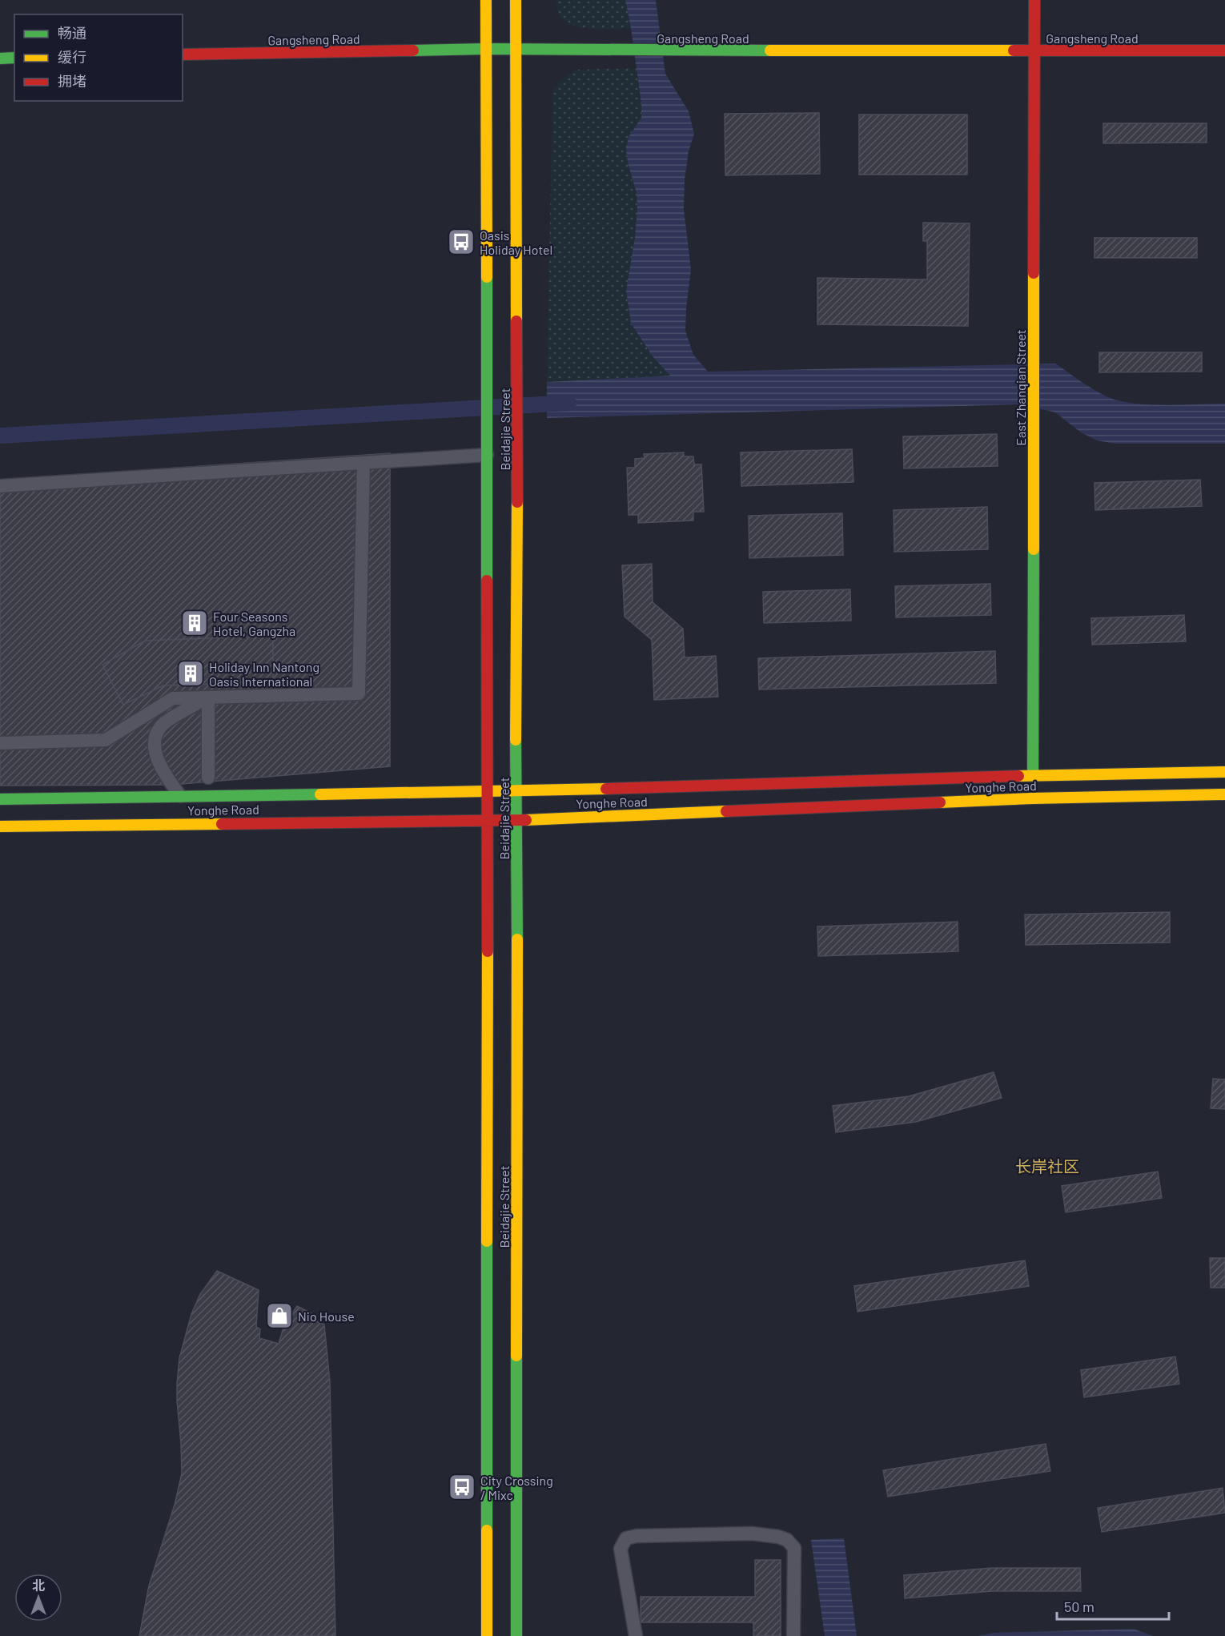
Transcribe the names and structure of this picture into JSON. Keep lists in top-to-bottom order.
{
  "streets": {
    "main road": [
      "Gangsheng Road",
      "East Zhanqian Street",
      "Beidajie Street",
      "Yonghe Road"
    ]
  },
  "crossings": [
    ["Gangsheng Road", "East Zhanqian Street"],
    ["Gangsheng Road", "Beidajie Street"],
    ["East Zhanqian Street", "Yonghe Road"],
    ["Beidajie Street", "Yonghe Road"]
  ],
  "districts": ["长岸社区"],
  "places": {
    "bus stop": ["Oasis Holiday Hotel", "City Crossing / Mixc"],
    "building": ["Four Seasons Hotel, Gangzha", "Holiday Inn Nantong Oasis International"],
    "shop": ["Nio House"]
  },
  "legend": ["畅通", "缓行", "拥堵"],
  "scale_bar": "50 m",
  "north": "top"
}
